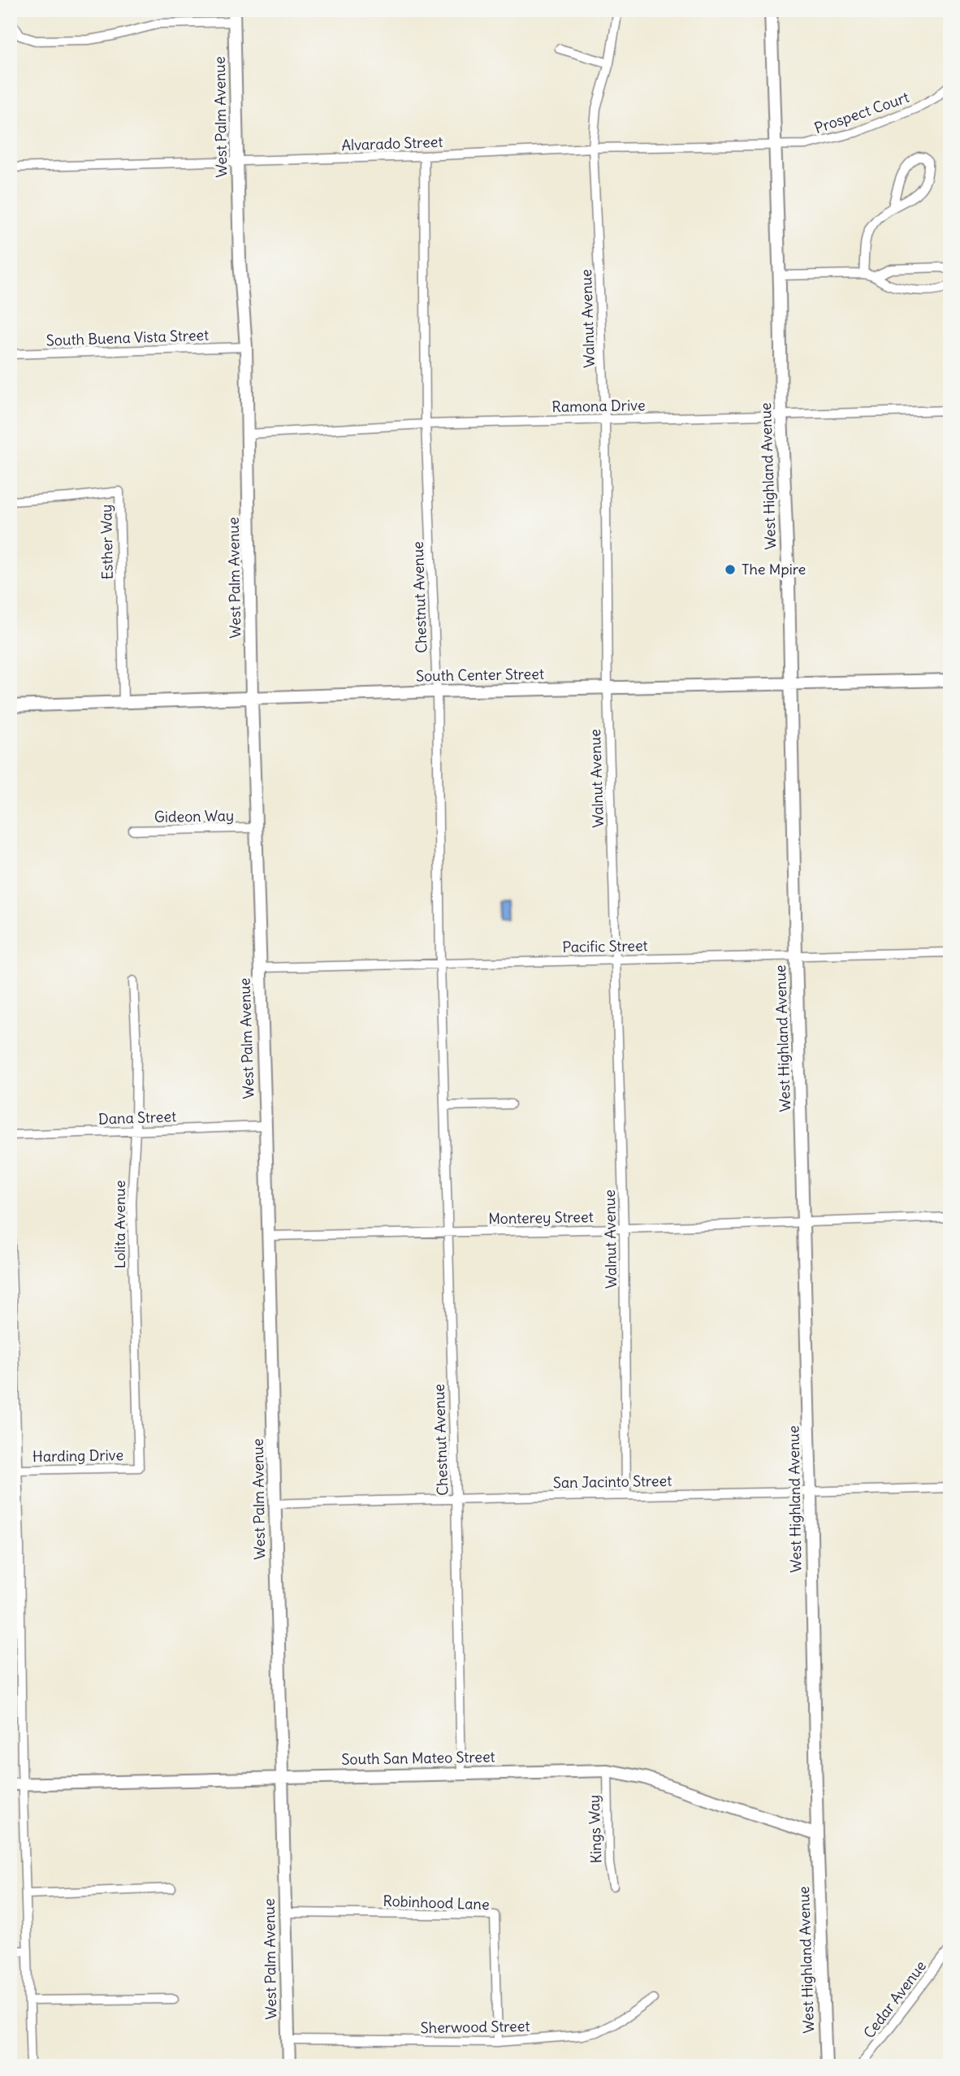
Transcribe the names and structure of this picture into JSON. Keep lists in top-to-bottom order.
{
  "streets": {
    "street": [
      "Prospect Court",
      "West Palm Avenue",
      "Alvarado Street",
      "Walnut Avenue",
      "South Buena Vista Street",
      "Ramona Drive",
      "West Highland Avenue",
      "Esther Way",
      "Chestnut Avenue",
      "South Center Street",
      "Gideon Way",
      "Pacific Street",
      "Dana Street",
      "Monterey Street",
      "Lolita Avenue",
      "Harding Drive",
      "San Jacinto Street",
      "South San Mateo Street",
      "Kings Way",
      "Robinhood Lane",
      "Cedar Avenue",
      "Sherwood Street"
    ]
  },
  "crossings": [
    ["Prospect Court", "Alvarado Street"],
    ["Prospect Court", "West Highland Avenue"],
    ["West Palm Avenue", "Alvarado Street"],
    ["West Palm Avenue", "South Buena Vista Street"],
    ["West Palm Avenue", "Ramona Drive"],
    ["West Palm Avenue", "South Center Street"],
    ["West Palm Avenue", "Gideon Way"],
    ["West Palm Avenue", "Pacific Street"],
    ["West Palm Avenue", "Dana Street"],
    ["West Palm Avenue", "Monterey Street"],
    ["West Palm Avenue", "San Jacinto Street"],
    ["West Palm Avenue", "South San Mateo Street"],
    ["West Palm Avenue", "Robinhood Lane"],
    ["West Palm Avenue", "Sherwood Street"],
    ["Alvarado Street", "Walnut Avenue"],
    ["Alvarado Street", "West Highland Avenue"],
    ["Alvarado Street", "Chestnut Avenue"],
    ["Walnut Avenue", "Ramona Drive"],
    ["Walnut Avenue", "South Center Street"],
    ["Walnut Avenue", "Pacific Street"],
    ["Walnut Avenue", "Monterey Street"],
    ["Walnut Avenue", "San Jacinto Street"],
    ["Ramona Drive", "West Highland Avenue"],
    ["Ramona Drive", "Chestnut Avenue"],
    ["West Highland Avenue", "South Center Street"],
    ["West Highland Avenue", "Pacific Street"],
    ["West Highland Avenue", "Monterey Street"],
    ["West Highland Avenue", "San Jacinto Street"],
    ["West Highland Avenue", "South San Mateo Street"],
    ["Esther Way", "South Center Street"],
    ["Chestnut Avenue", "South Center Street"],
    ["Chestnut Avenue", "Pacific Street"],
    ["Chestnut Avenue", "Monterey Street"],
    ["Chestnut Avenue", "San Jacinto Street"],
    ["Chestnut Avenue", "South San Mateo Street"],
    ["Dana Street", "Lolita Avenue"],
    ["Lolita Avenue", "Harding Drive"],
    ["South San Mateo Street", "Kings Way"],
    ["Robinhood Lane", "Sherwood Street"]
  ],
  "places": ["The Mpire"]
}
